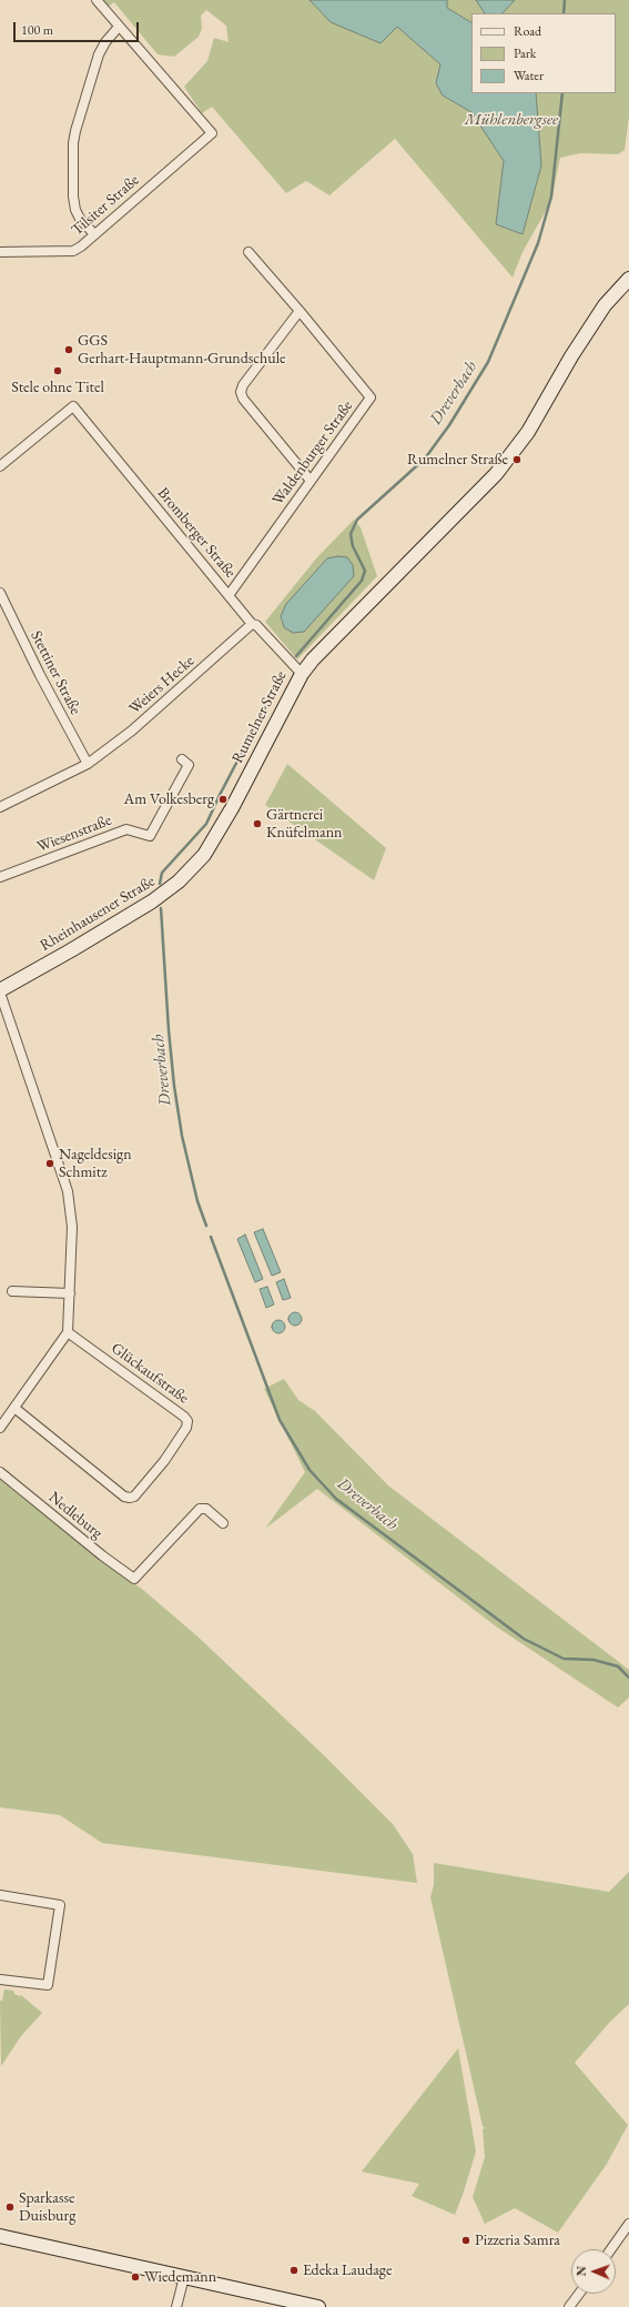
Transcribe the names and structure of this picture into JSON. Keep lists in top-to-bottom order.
{
  "streets": {
    "street": [
      "Tilsiter Straße",
      "Waldenburger Straße",
      "Bromberger Straße",
      "Stettiner Straße",
      "Weiers Hecke",
      "Rumelner Straße",
      "Wiesenstraße",
      "Rheinhausener Straße",
      "Glückaufstraße",
      "Nedleburg"
    ]
  },
  "crossings": [
    ["Waldenburger Straße", "Bromberger Straße"],
    ["Bromberger Straße", "Weiers Hecke"],
    ["Bromberger Straße", "Rumelner Straße"],
    ["Stettiner Straße", "Weiers Hecke"],
    ["Rumelner Straße", "Rheinhausener Straße"]
  ],
  "water": ["Mühlenbergsee", "Dreverbach"],
  "places": [
    "GGS Gerhart-Hauptmann-Grundschule",
    "Stele ohne Titel",
    "Rumelner Straße",
    "Am Volkesberg",
    "Gärtnerei Knüfelmann",
    "Nageldesign Schmitz",
    "Sparkasse Duisburg",
    "Pizzeria Samra",
    "Edeka Laudage",
    "Wiedemann"
  ],
  "legend": ["Road", "Park", "Water"],
  "scale_bar": "100 m",
  "north": "left"
}
